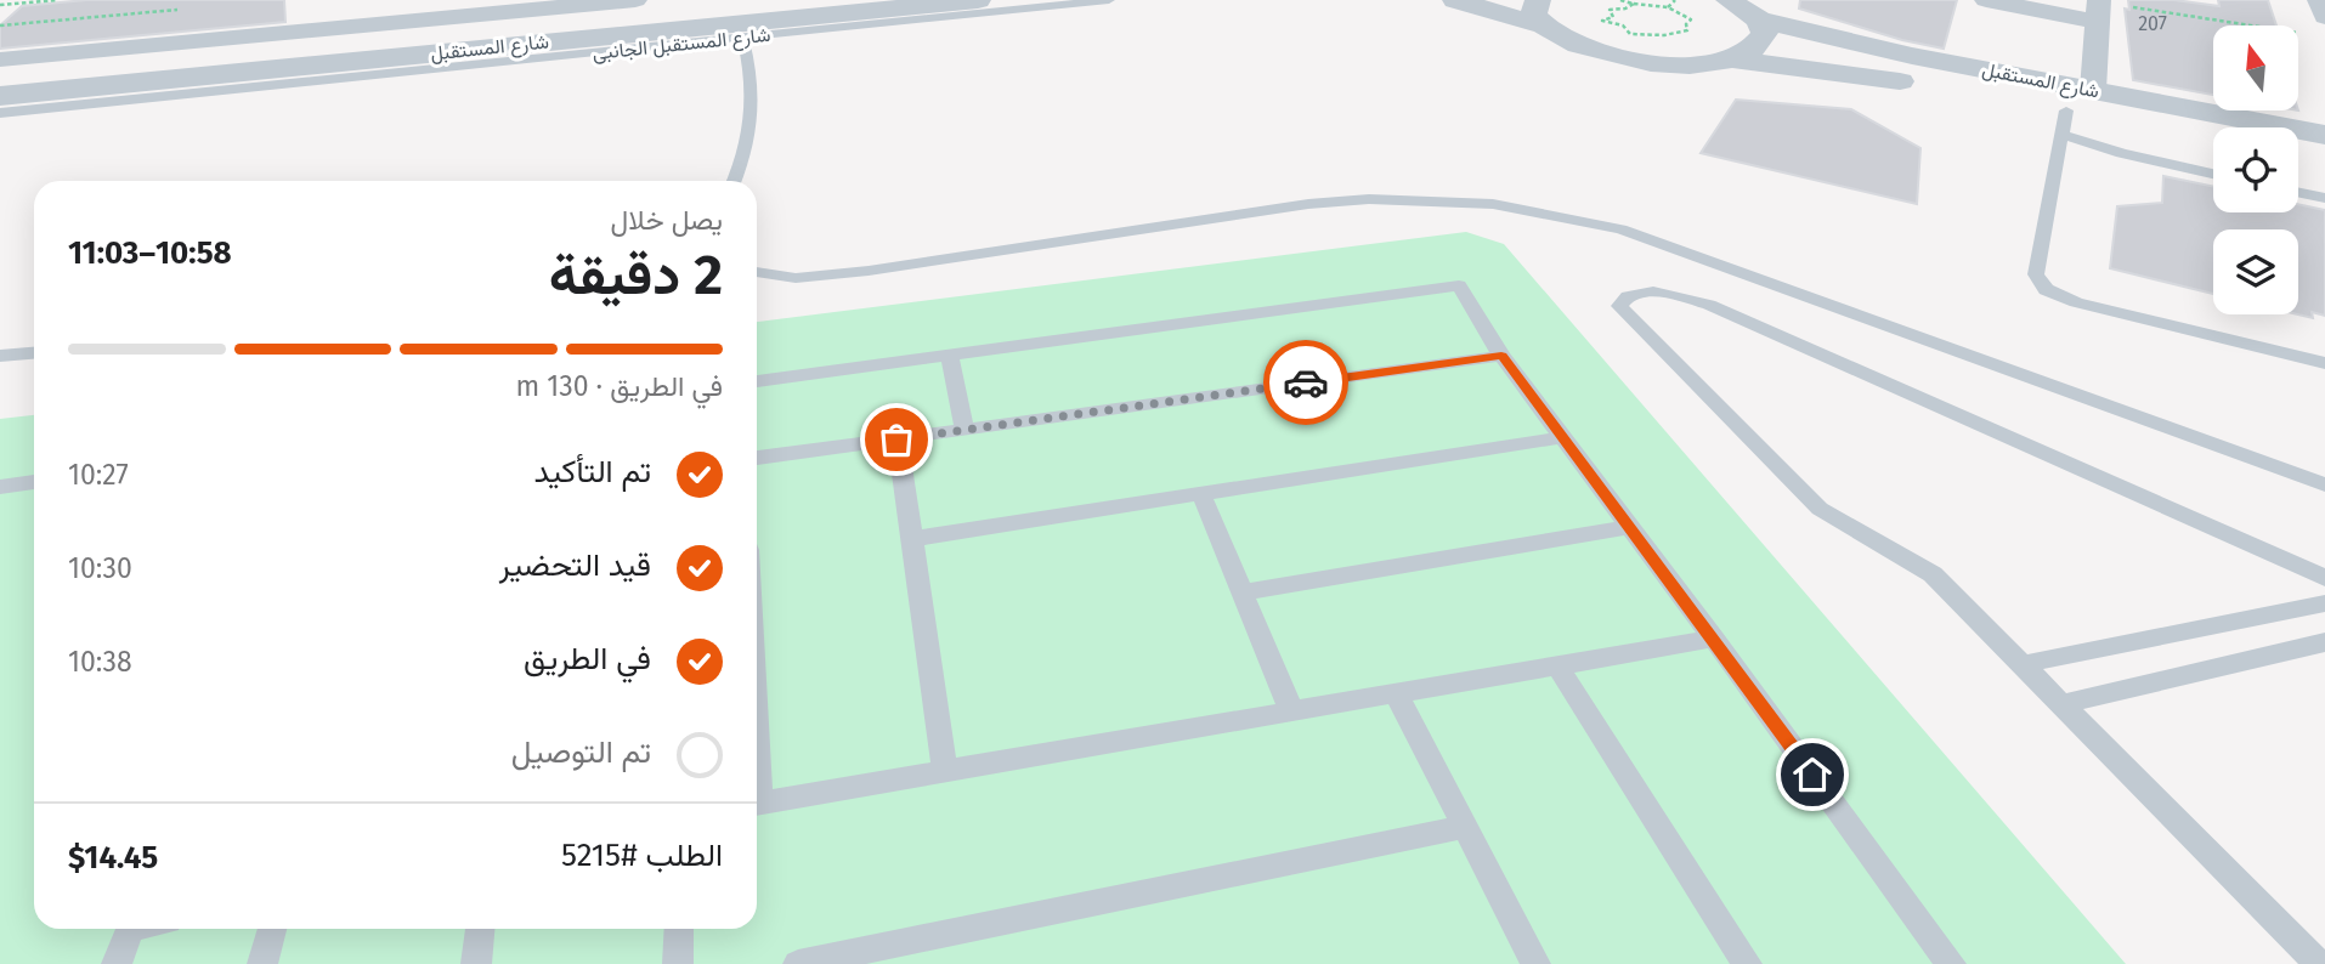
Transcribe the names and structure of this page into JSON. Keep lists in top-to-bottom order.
{
  "streets": {
    "street": ["شارع المستقبل"],
    "lane": ["شارع المستقبل الجانبى"]
  },
  "crossings": [
    ["شارع المستقبل الجانبى", "شارع المستقبل"]
  ],
  "house_numbers": ["207"],
  "north": "top",
  "page": {
    "heading": ["2 دقيقة", "يصل خلال", "10:58–11:03"],
    "panel": ["الطلب #5215", "$14.45"],
    "bar": "في الطريق · 130 m",
    "list": [
      ["تم التأكيد", "10:27"],
      ["قيد التحضير", "10:30"],
      ["في الطريق", "10:38"],
      "تم التوصيل"
    ]
  }
}
